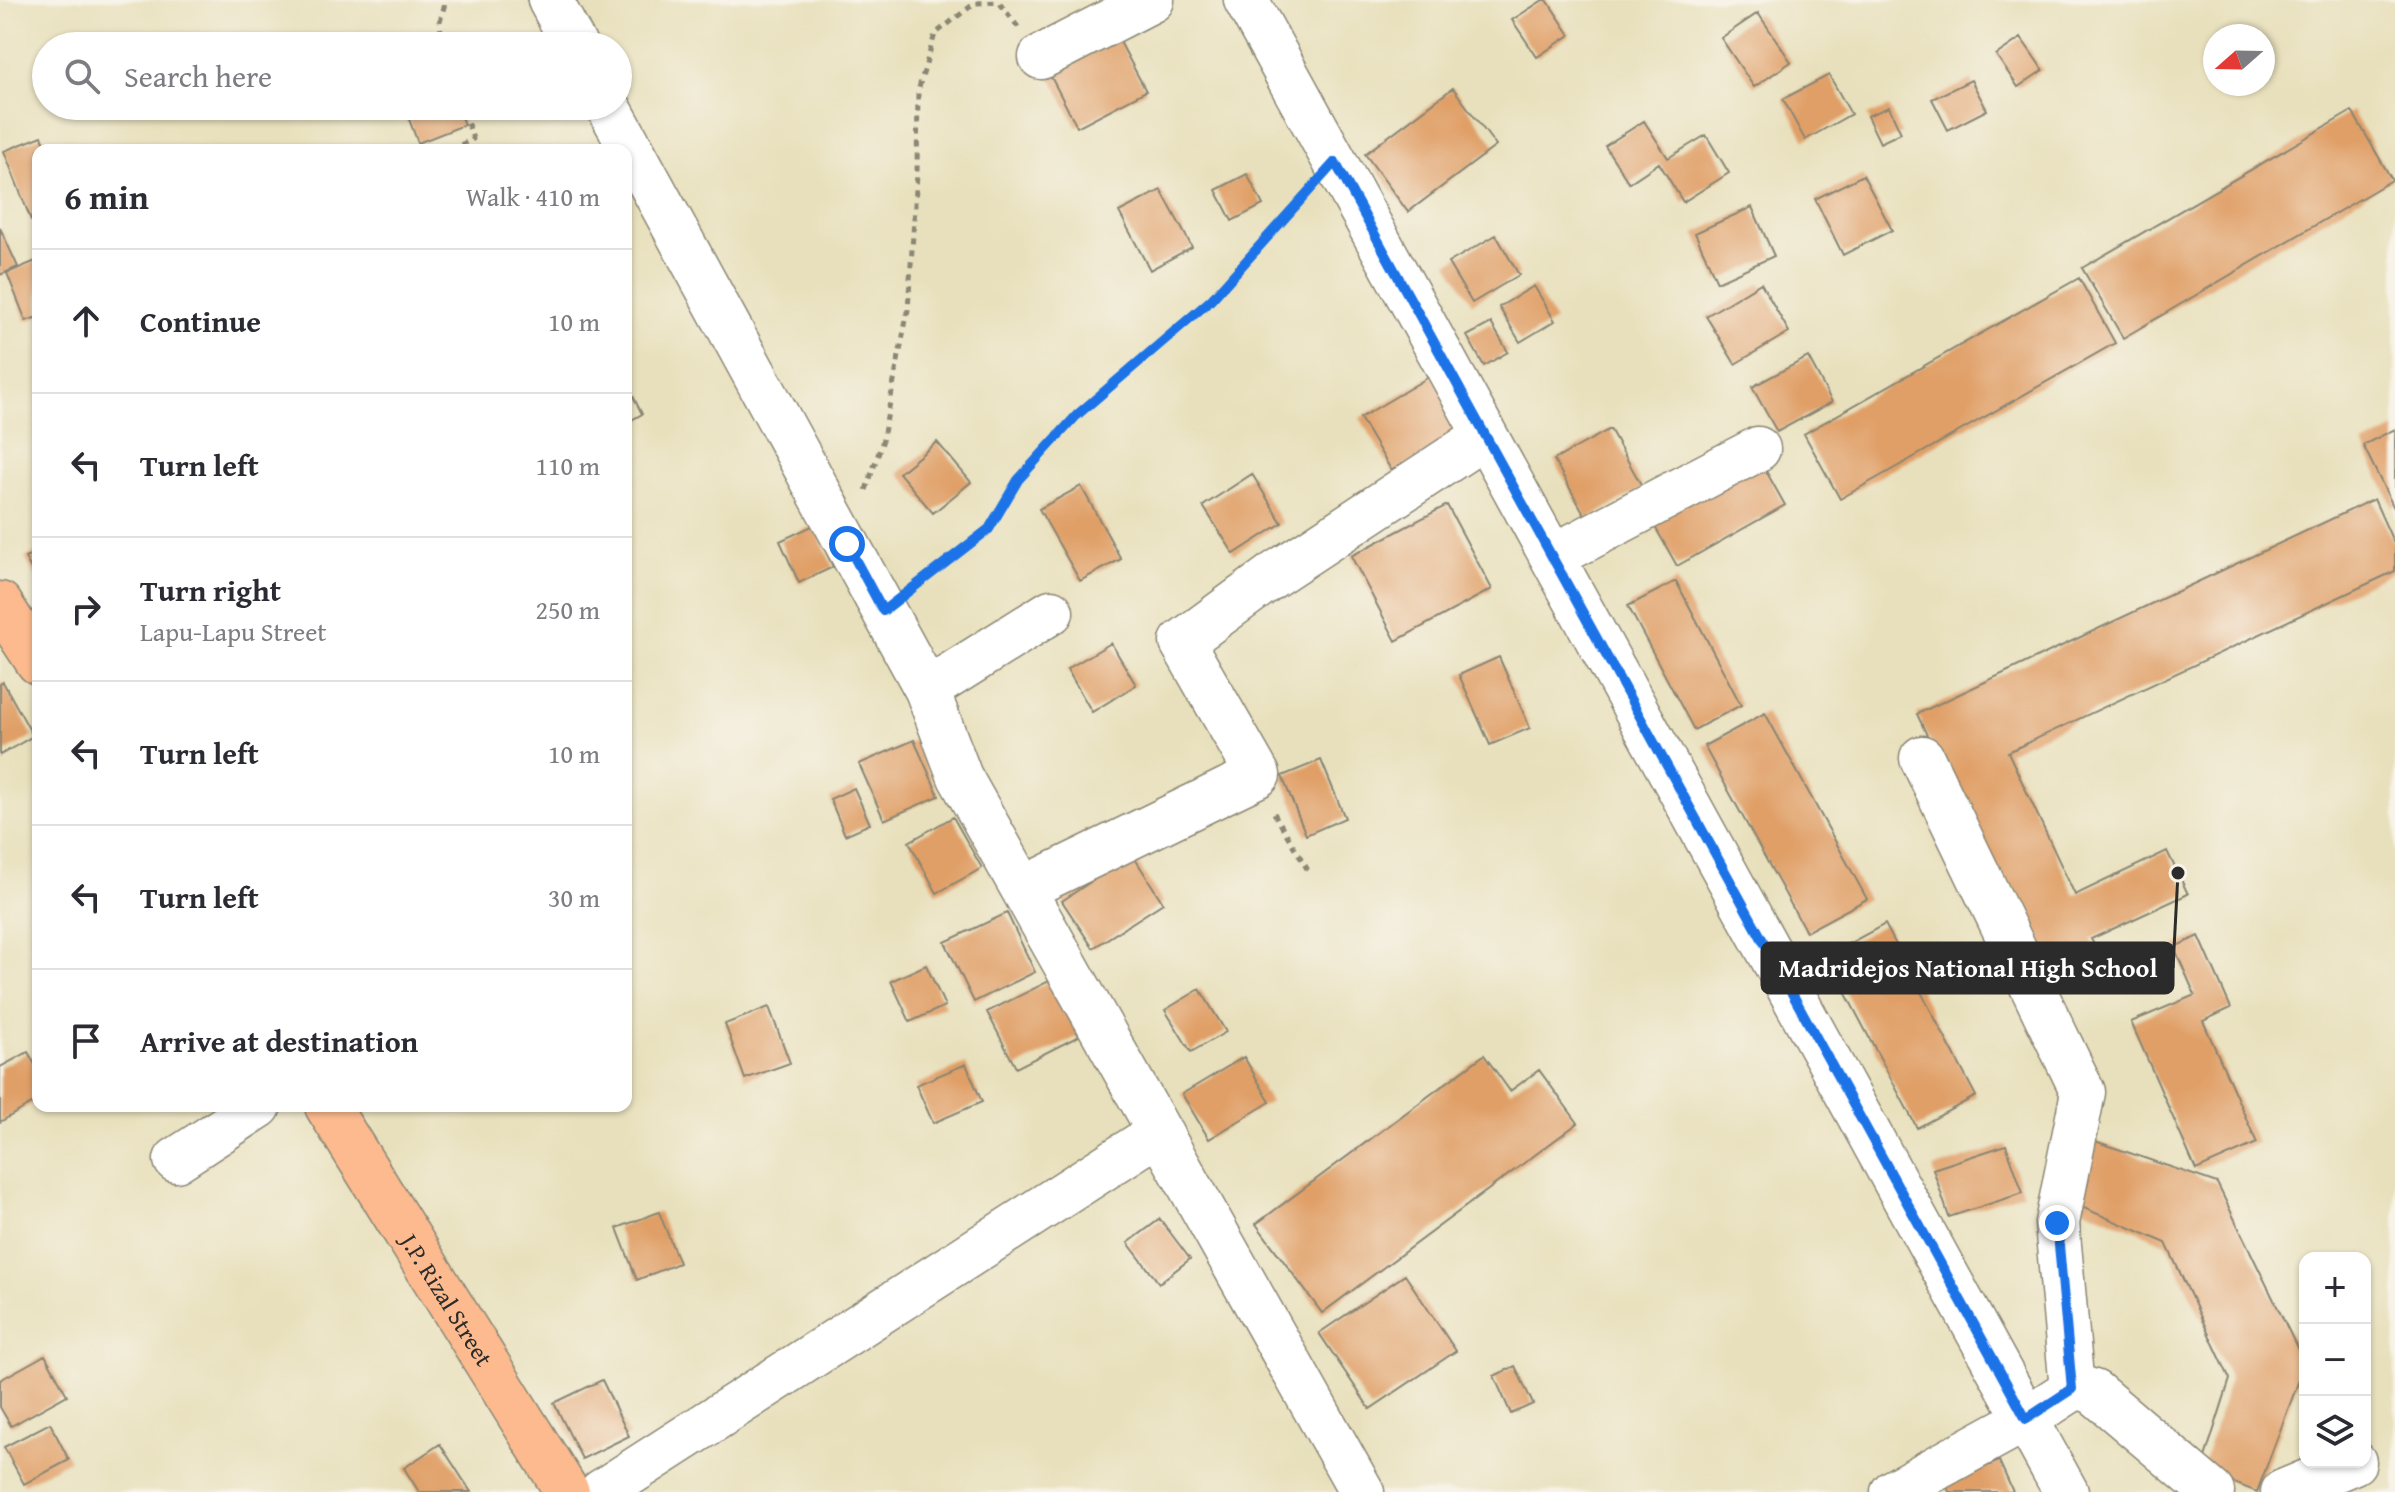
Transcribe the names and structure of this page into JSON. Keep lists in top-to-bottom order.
{
  "streets": {
    "main road": ["J.P. Rizal Street"]
  },
  "places": ["Madridejos National High School"],
  "north": "left",
  "page": {
    "search": "Search here",
    "heading": ["6 min", "Walk · 410 m"],
    "list": [
      ["Continue", "10 m"],
      ["Turn left", "110 m"],
      ["Turn right", "Lapu-Lapu Street", "250 m"],
      ["Turn left", "10 m"],
      ["Turn left", "30 m"],
      "Arrive at destination"
    ],
    "map_buttons": ["+", "−"]
  }
}
